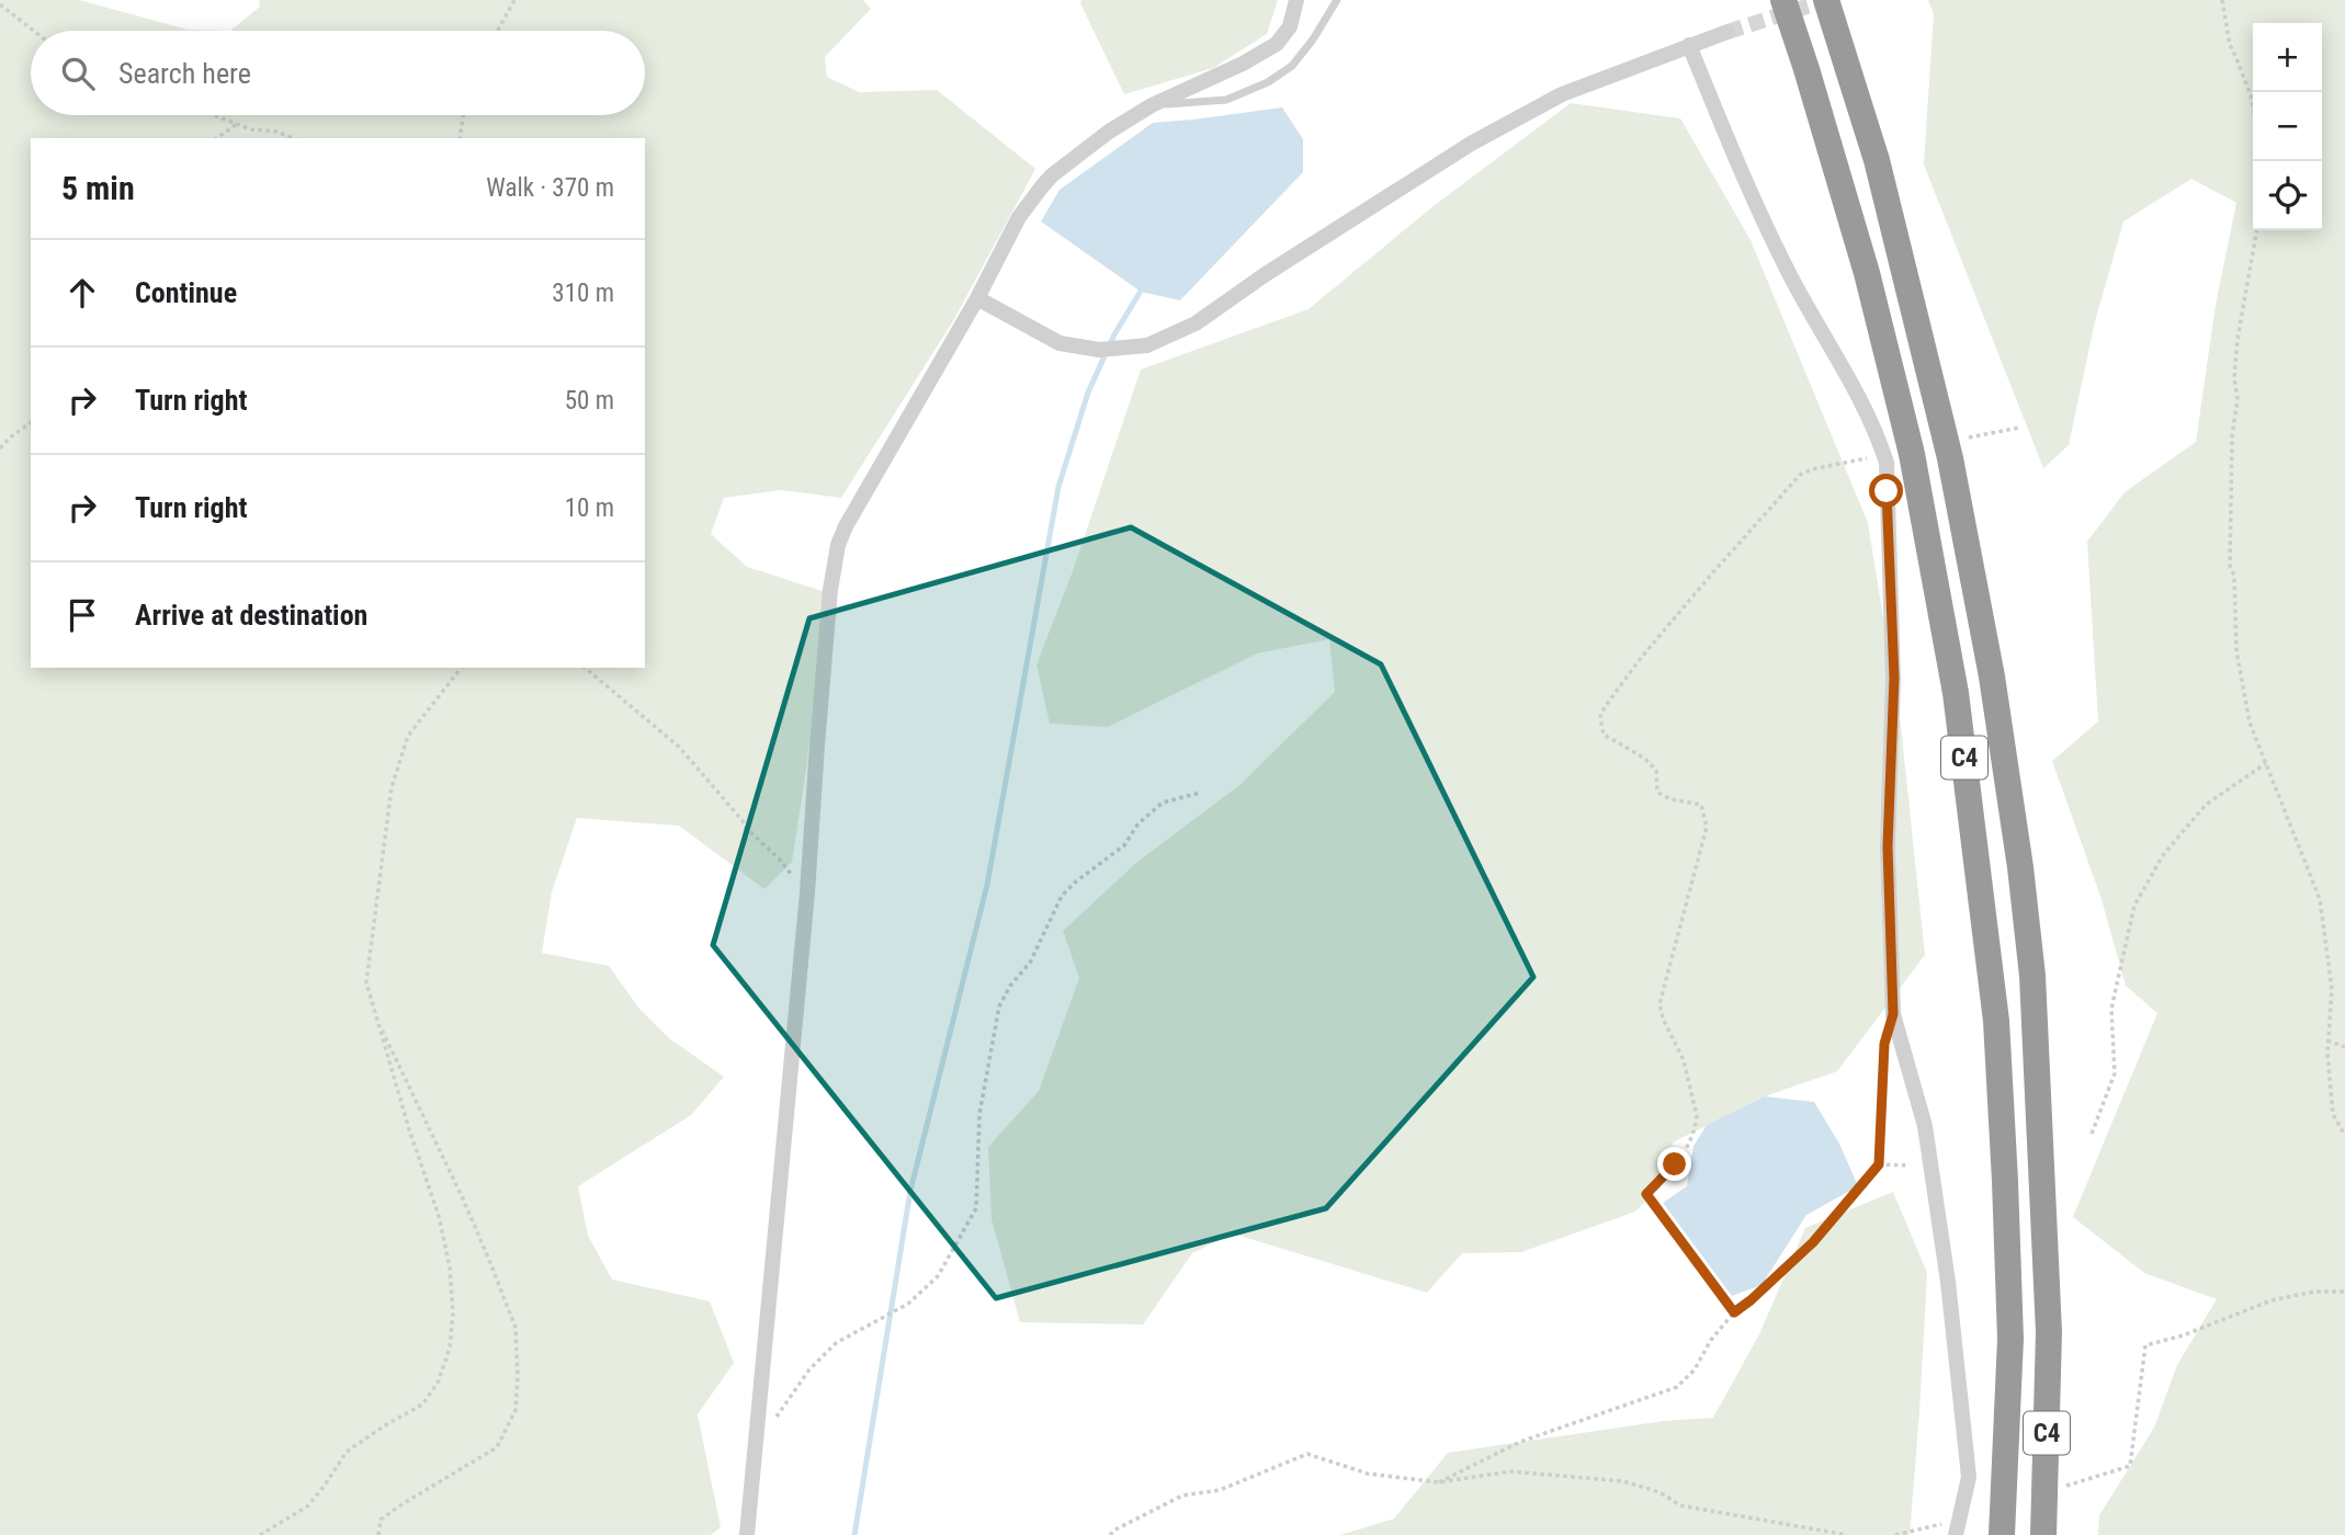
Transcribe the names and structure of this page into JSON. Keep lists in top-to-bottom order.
{
  "streets": {
    "highway": ["C4"]
  },
  "page": {
    "map_buttons": ["+", "−"],
    "search": "Search here",
    "heading": ["5 min", "Walk · 370 m"],
    "list": [
      ["Continue", "310 m"],
      ["Turn right", "50 m"],
      ["Turn right", "10 m"],
      "Arrive at destination"
    ]
  }
}
